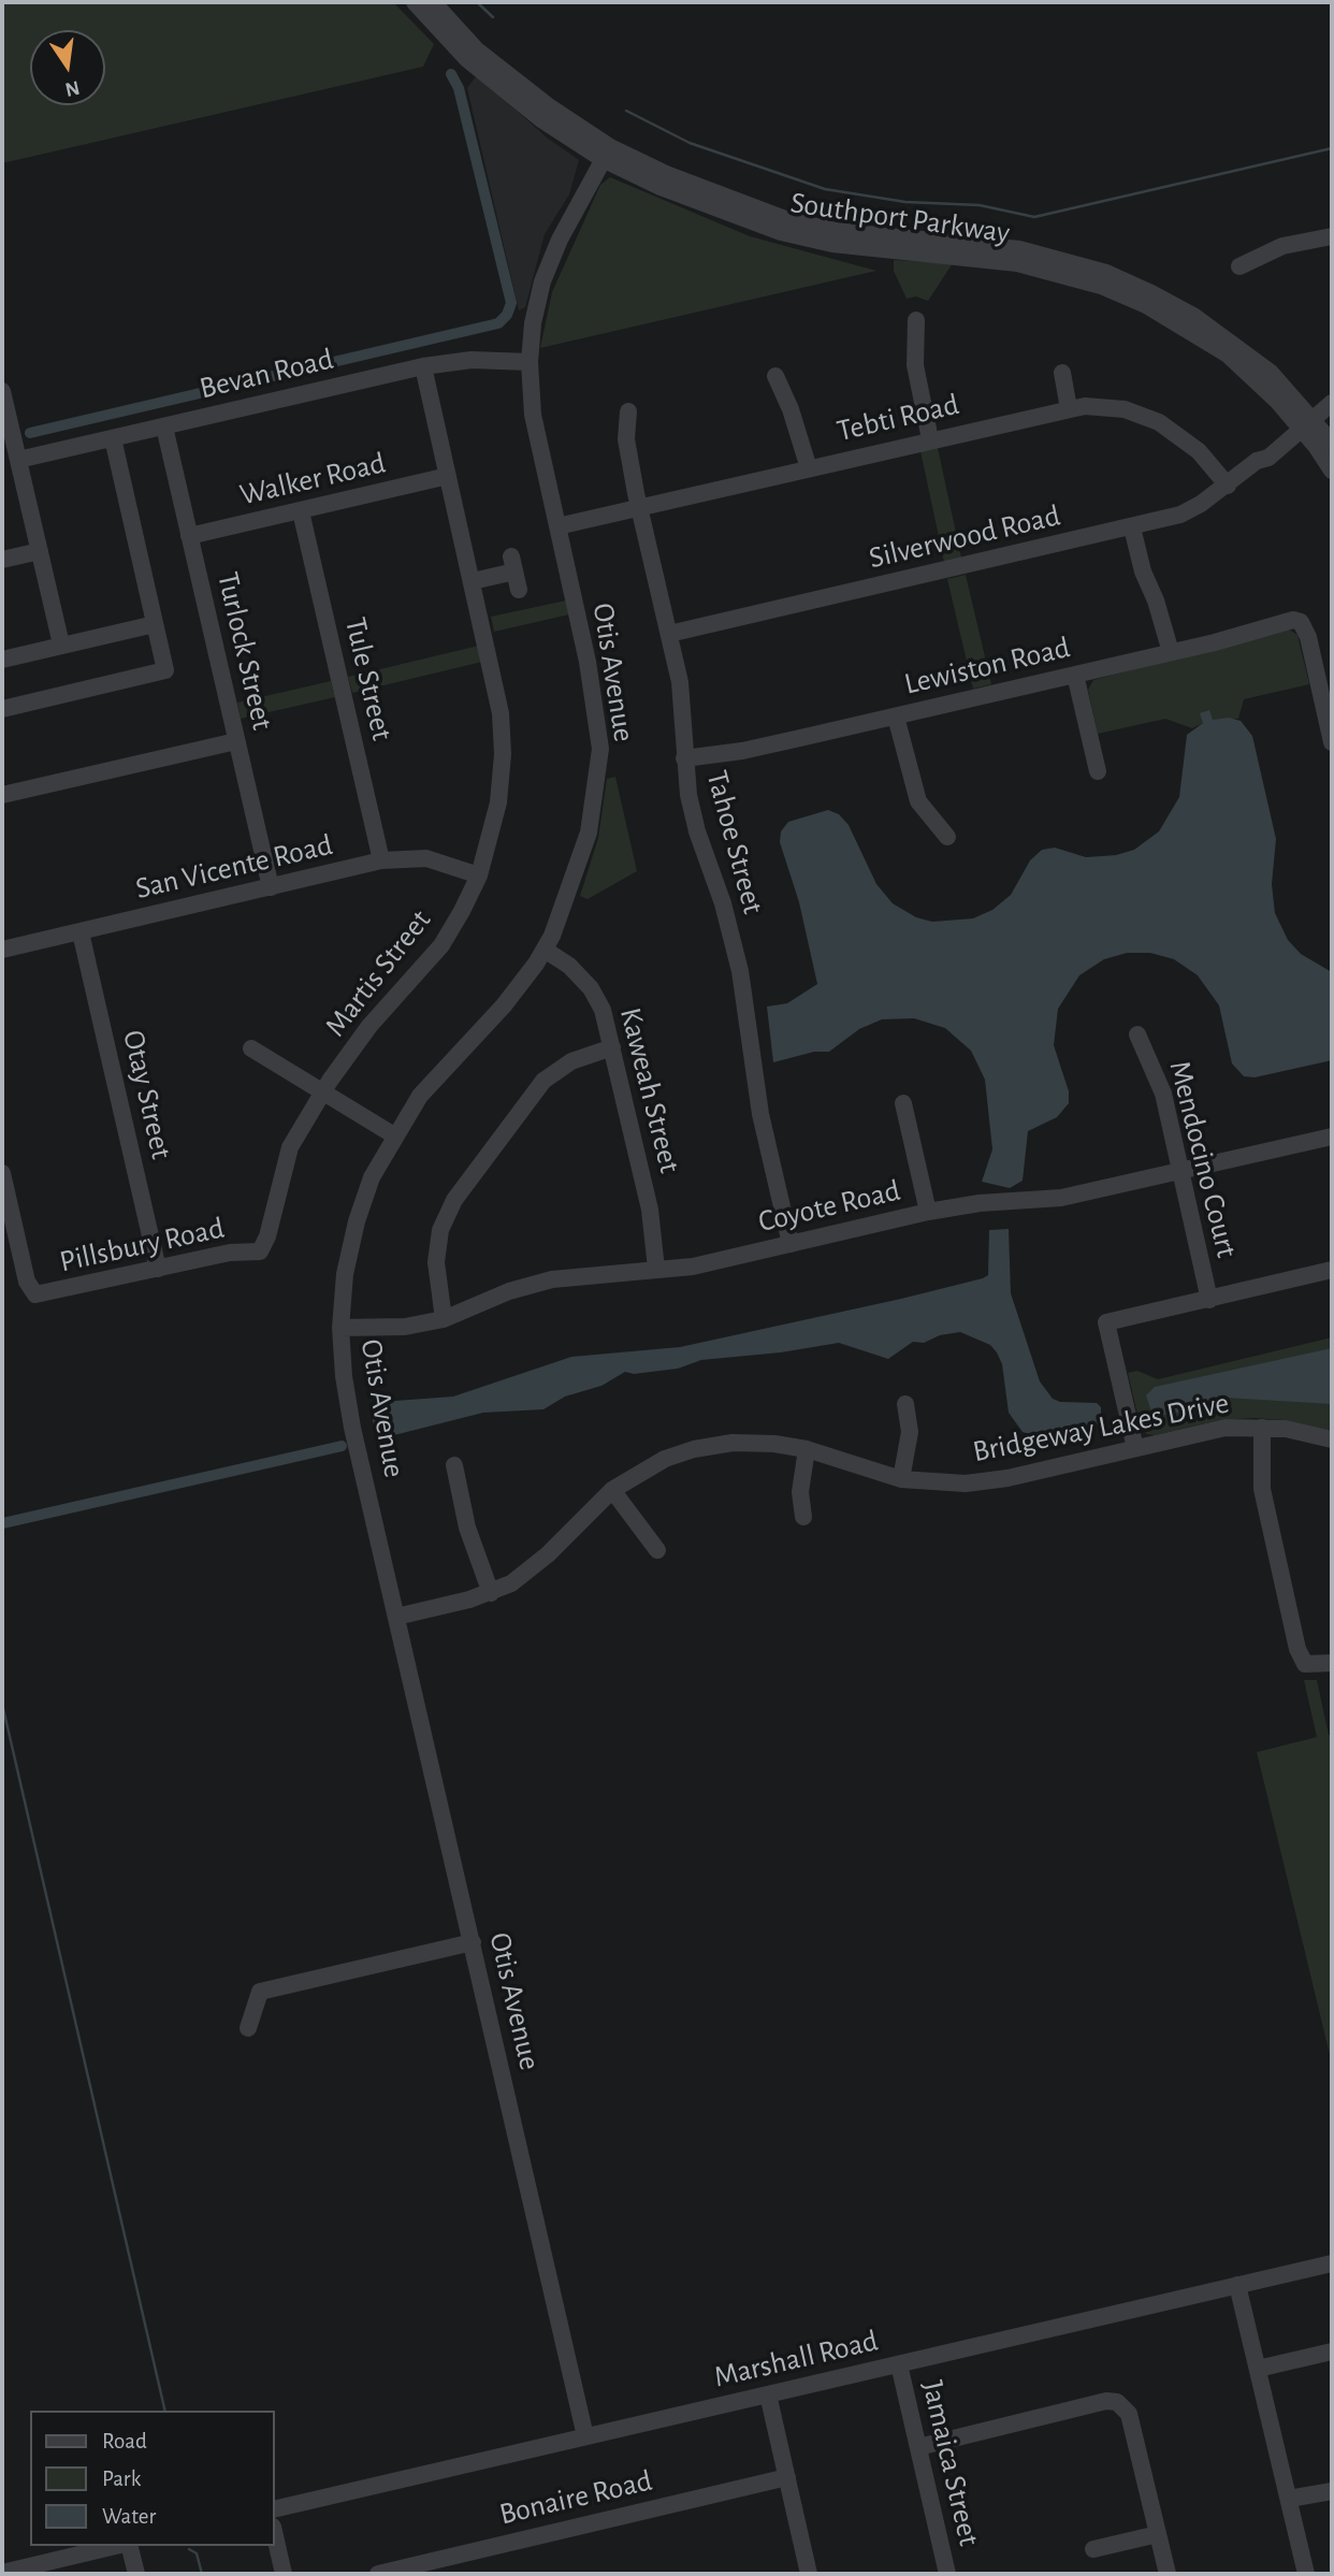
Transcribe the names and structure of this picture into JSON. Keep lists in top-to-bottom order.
{
  "streets": {
    "street": [
      "Southport Parkway",
      "Bevan Road",
      "Tebti Road",
      "Walker Road",
      "Silverwood Road",
      "Turlock Street",
      "Lewiston Road",
      "Otis Avenue",
      "Tule Street",
      "Tahoe Street",
      "San Vicente Road",
      "Martis Street",
      "Kaweah Street",
      "Otay Street",
      "Mendocino Court",
      "Coyote Road",
      "Pillsbury Road",
      "Bridgeway Lakes Drive",
      "Marshall Road",
      "Jamaica Street",
      "Bonaire Road"
    ]
  },
  "crossings": [
    ["Southport Parkway", "Silverwood Road"],
    ["Southport Parkway", "Otis Avenue"],
    ["Bevan Road", "Turlock Street"],
    ["Bevan Road", "Otis Avenue"],
    ["Bevan Road", "Martis Street"],
    ["Tebti Road", "Silverwood Road"],
    ["Tebti Road", "Otis Avenue"],
    ["Tebti Road", "Tahoe Street"],
    ["Walker Road", "Turlock Street"],
    ["Walker Road", "Tule Street"],
    ["Walker Road", "Martis Street"],
    ["Silverwood Road", "Tahoe Street"],
    ["Turlock Street", "San Vicente Road"],
    ["Lewiston Road", "Tahoe Street"],
    ["Otis Avenue", "Kaweah Street"],
    ["Otis Avenue", "Coyote Road"],
    ["Otis Avenue", "Bridgeway Lakes Drive"],
    ["Otis Avenue", "Marshall Road"],
    ["Tule Street", "San Vicente Road"],
    ["Tahoe Street", "Coyote Road"],
    ["San Vicente Road", "Martis Street"],
    ["San Vicente Road", "Otay Street"],
    ["Martis Street", "Pillsbury Road"],
    ["Kaweah Street", "Coyote Road"],
    ["Otay Street", "Pillsbury Road"],
    ["Mendocino Court", "Coyote Road"],
    ["Marshall Road", "Jamaica Street"]
  ],
  "legend": ["Road", "Park", "Water"],
  "north": "bottom"
}
